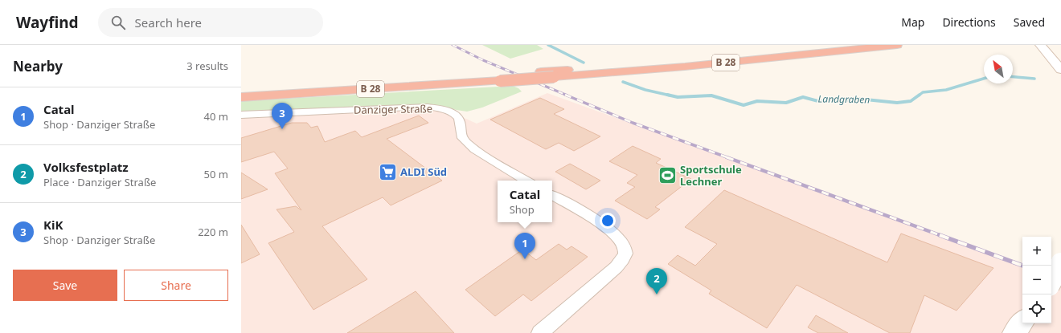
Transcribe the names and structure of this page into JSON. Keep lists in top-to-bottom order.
{
  "streets": {
    "highway": ["B 28"],
    "street": ["Danziger Straße"]
  },
  "water": ["Landgraben"],
  "places": {
    "supermarket": ["ALDI Süd"],
    "sports": ["Sportschule Lechner"]
  },
  "north": "top left",
  "page": {
    "header": "Wayfind",
    "search": "Search here",
    "nav": ["Map", "Directions", "Saved"],
    "heading": ["Nearby", "3 results"],
    "list": [
      {
        "mark": "1",
        "name": "Catal",
        "note": "Shop · Danziger Straße",
        "value": "40 m"
      },
      {
        "mark": "2",
        "name": "Volksfestplatz",
        "note": "Place · Danziger Straße",
        "value": "50 m"
      },
      {
        "mark": "3",
        "name": "KiK",
        "note": "Shop · Danziger Straße",
        "value": "220 m"
      }
    ],
    "pins": ["3", "1", "2"],
    "popup": ["Catal", "Shop"],
    "map_buttons": ["+", "−"],
    "buttons": ["Save", "Share"]
  }
}
